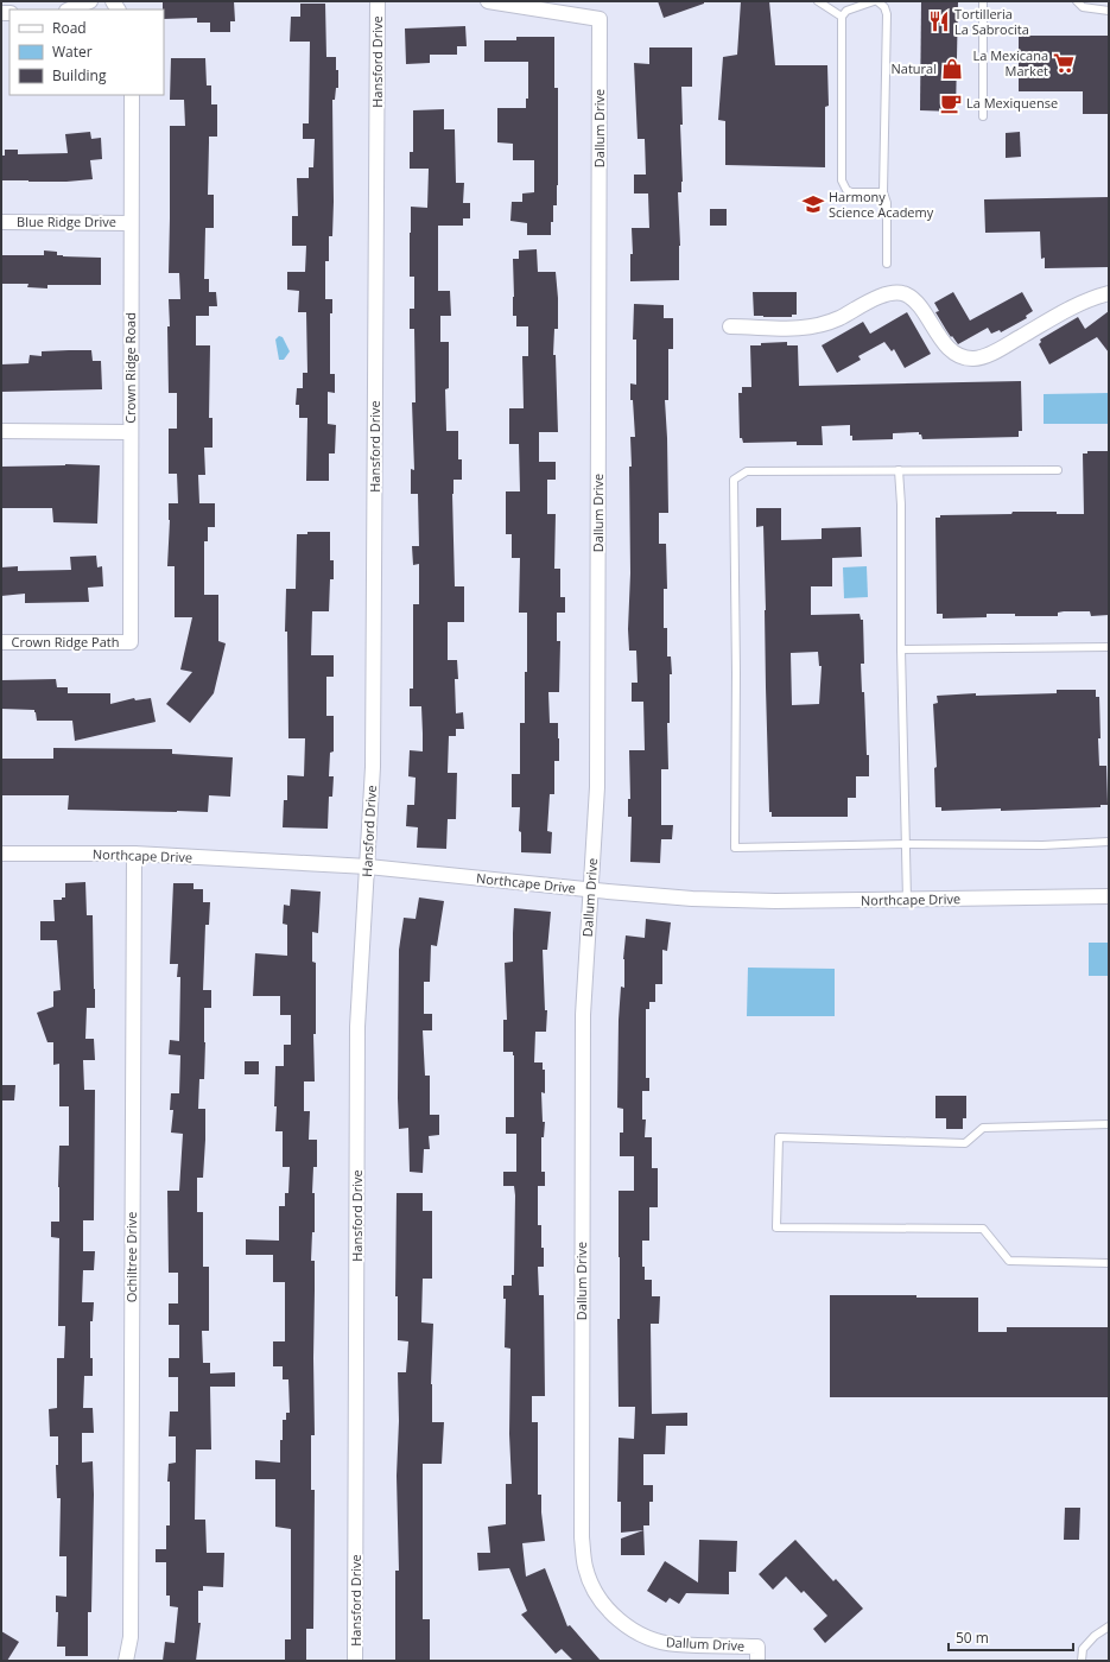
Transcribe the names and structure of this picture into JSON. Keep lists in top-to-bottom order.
{
  "streets": {
    "street": [
      "Hansford Drive",
      "Dallum Drive",
      "Blue Ridge Drive",
      "Crown Ridge Road",
      "Crown Ridge Path",
      "Northcape Drive",
      "Ochiltree Drive"
    ]
  },
  "crossings": [
    ["Hansford Drive", "Northcape Drive"],
    ["Dallum Drive", "Northcape Drive"],
    ["Blue Ridge Drive", "Crown Ridge Road"],
    ["Crown Ridge Road", "Crown Ridge Path"],
    ["Northcape Drive", "Ochiltree Drive"]
  ],
  "places": {
    "restaurant": ["Tortilleria La Sabrocita"],
    "supermarket": ["La Mexicana Market"],
    "shop": ["Natural"],
    "cafe": ["La Mexiquense"],
    "school or university": ["Harmony Science Academy"]
  },
  "legend": ["Road", "Water", "Building"],
  "scale_bar": "50 m"
}
